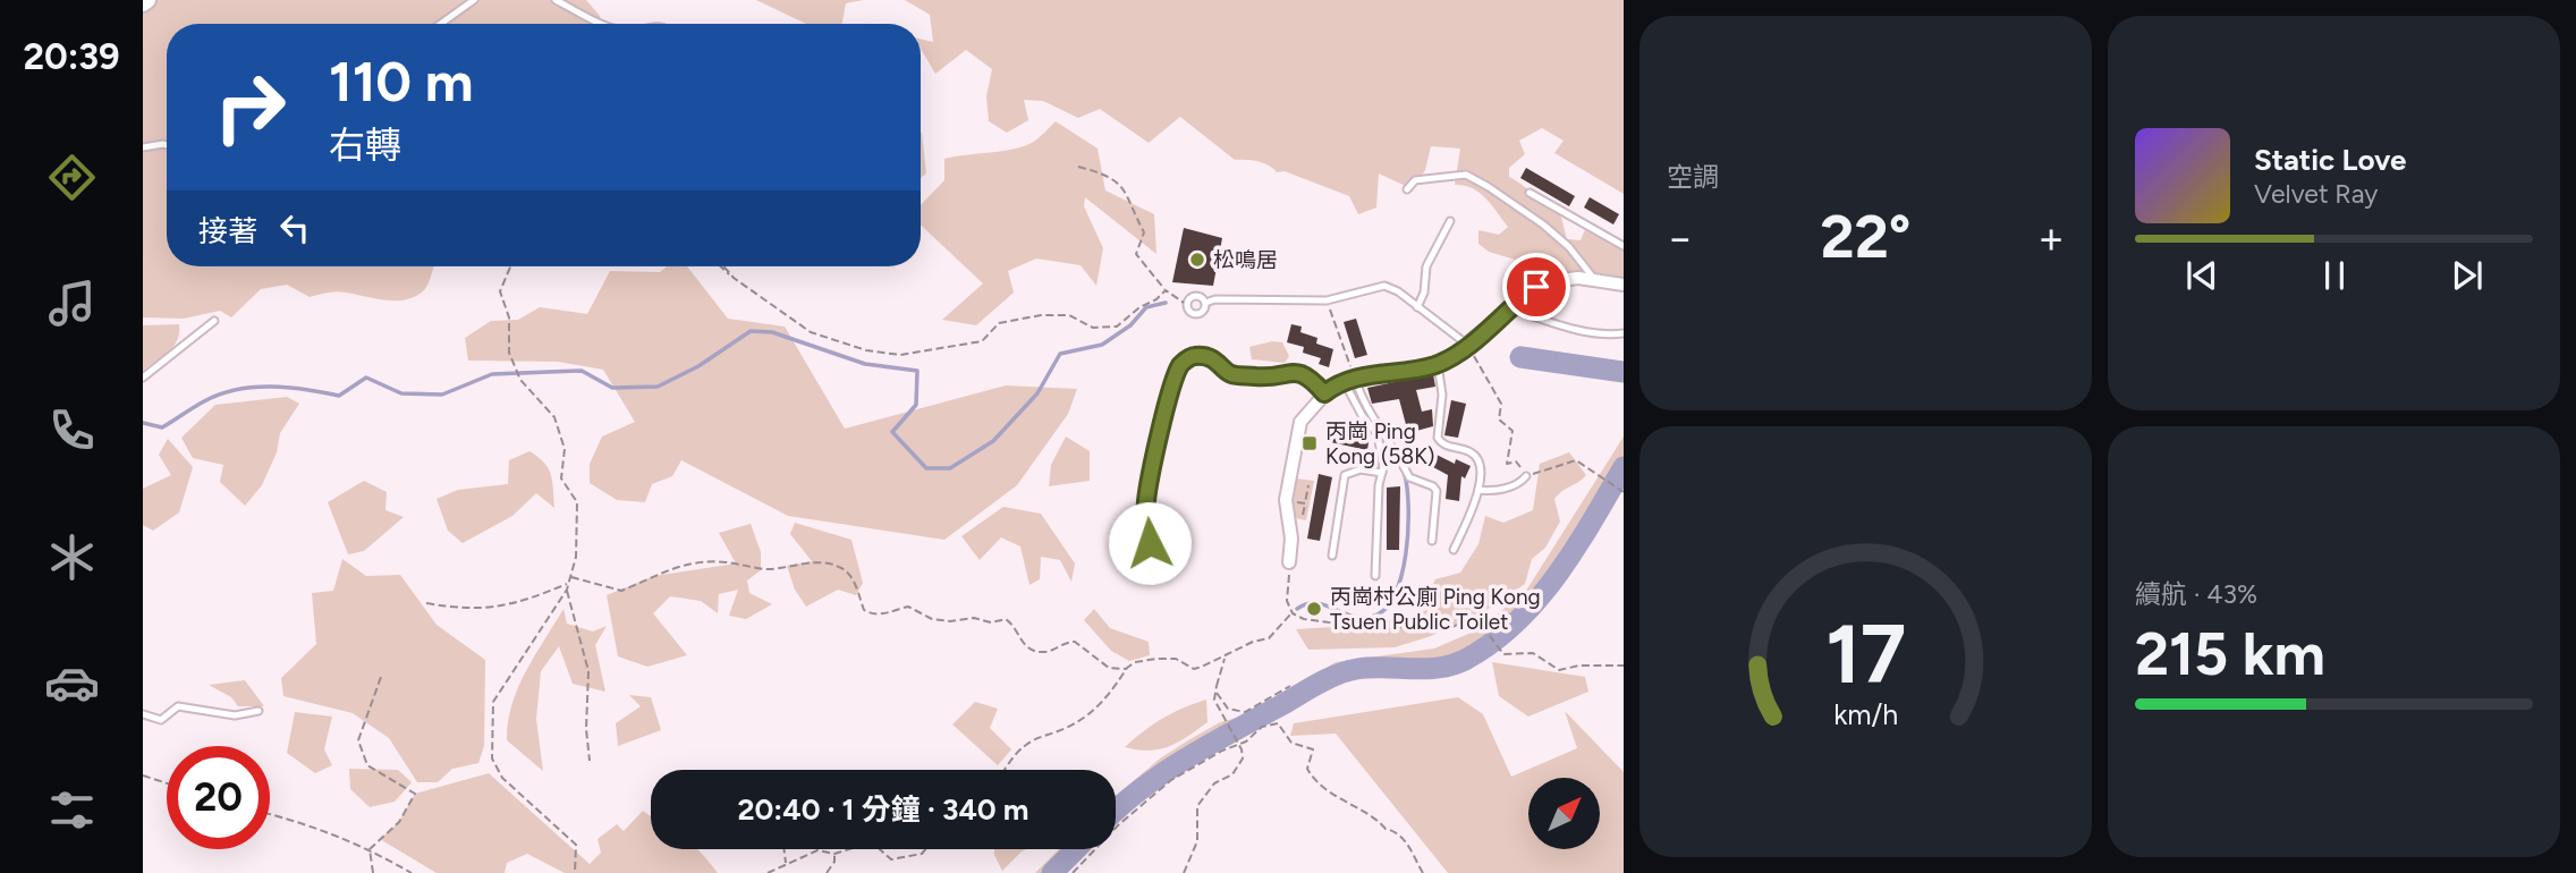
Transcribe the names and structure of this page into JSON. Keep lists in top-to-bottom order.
{
  "places": {
    "other": ["松鳴居", "丙崗村公廁 Ping Kong Tsuen Public Toilet"],
    "transit": ["丙崗 Ping Kong (58K)"]
  },
  "north": "top right",
  "page": {
    "tabs": "20:39",
    "tile": [
      "空調",
      ["續航 · 43%", "215 km"]
    ],
    "turn": ["110 m", "右轉"],
    "song": ["Static Love", "Velvet Ray"],
    "then": "接著",
    "heat": ["−", "22°", "+"],
    "limit": "20",
    "trip": "20:40 · 1 分鐘 · 340 m",
    "gauge": ["17", "km/h"]
  }
}
